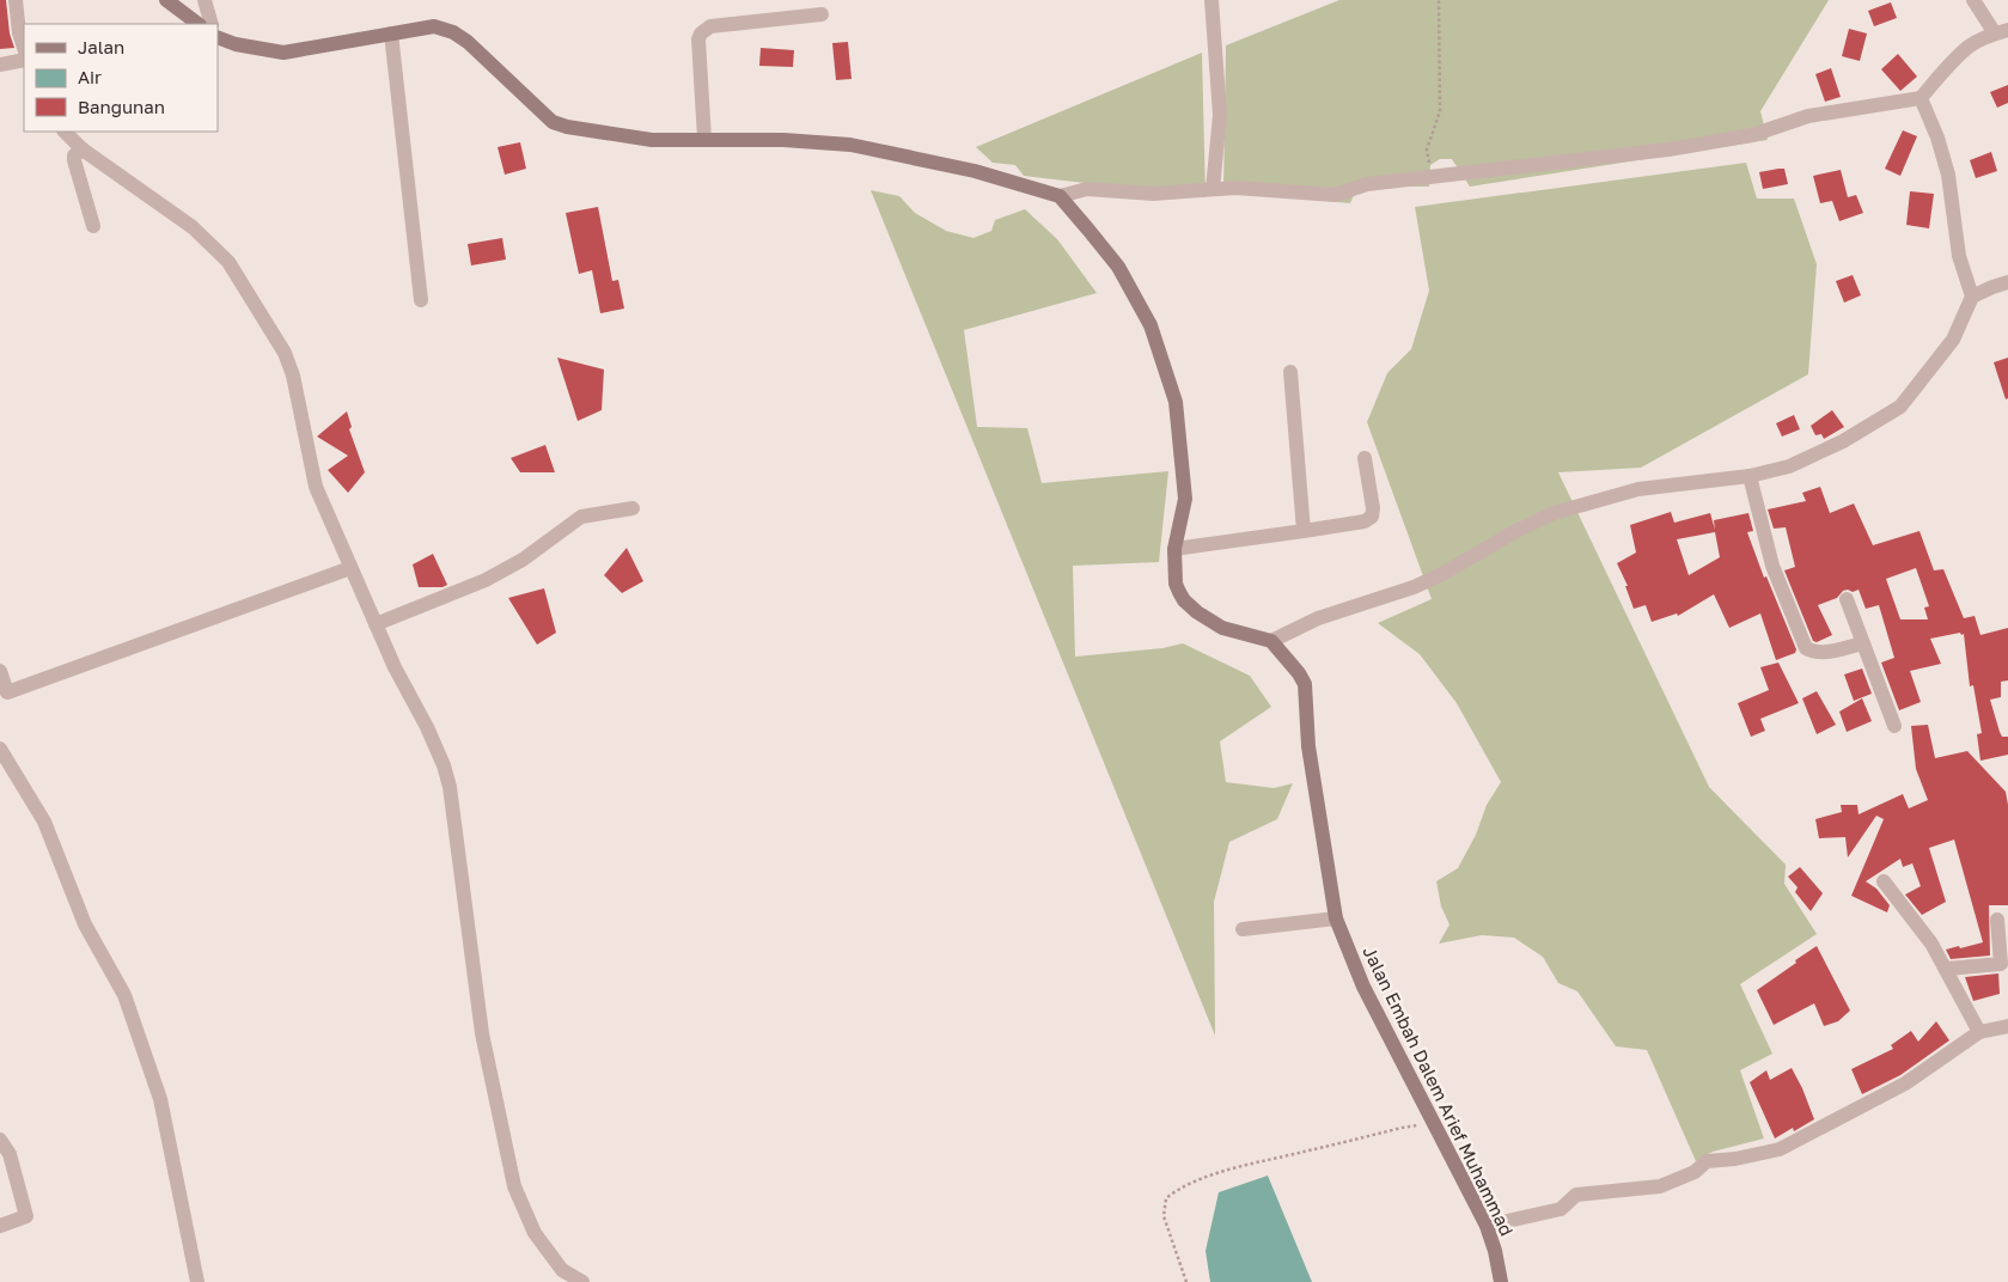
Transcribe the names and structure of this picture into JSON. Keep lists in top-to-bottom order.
{
  "streets": {
    "street": ["Jalan Embah Dalem Arief Muhammad"]
  },
  "legend": ["Jalan", "Air", "Bangunan"]
}
